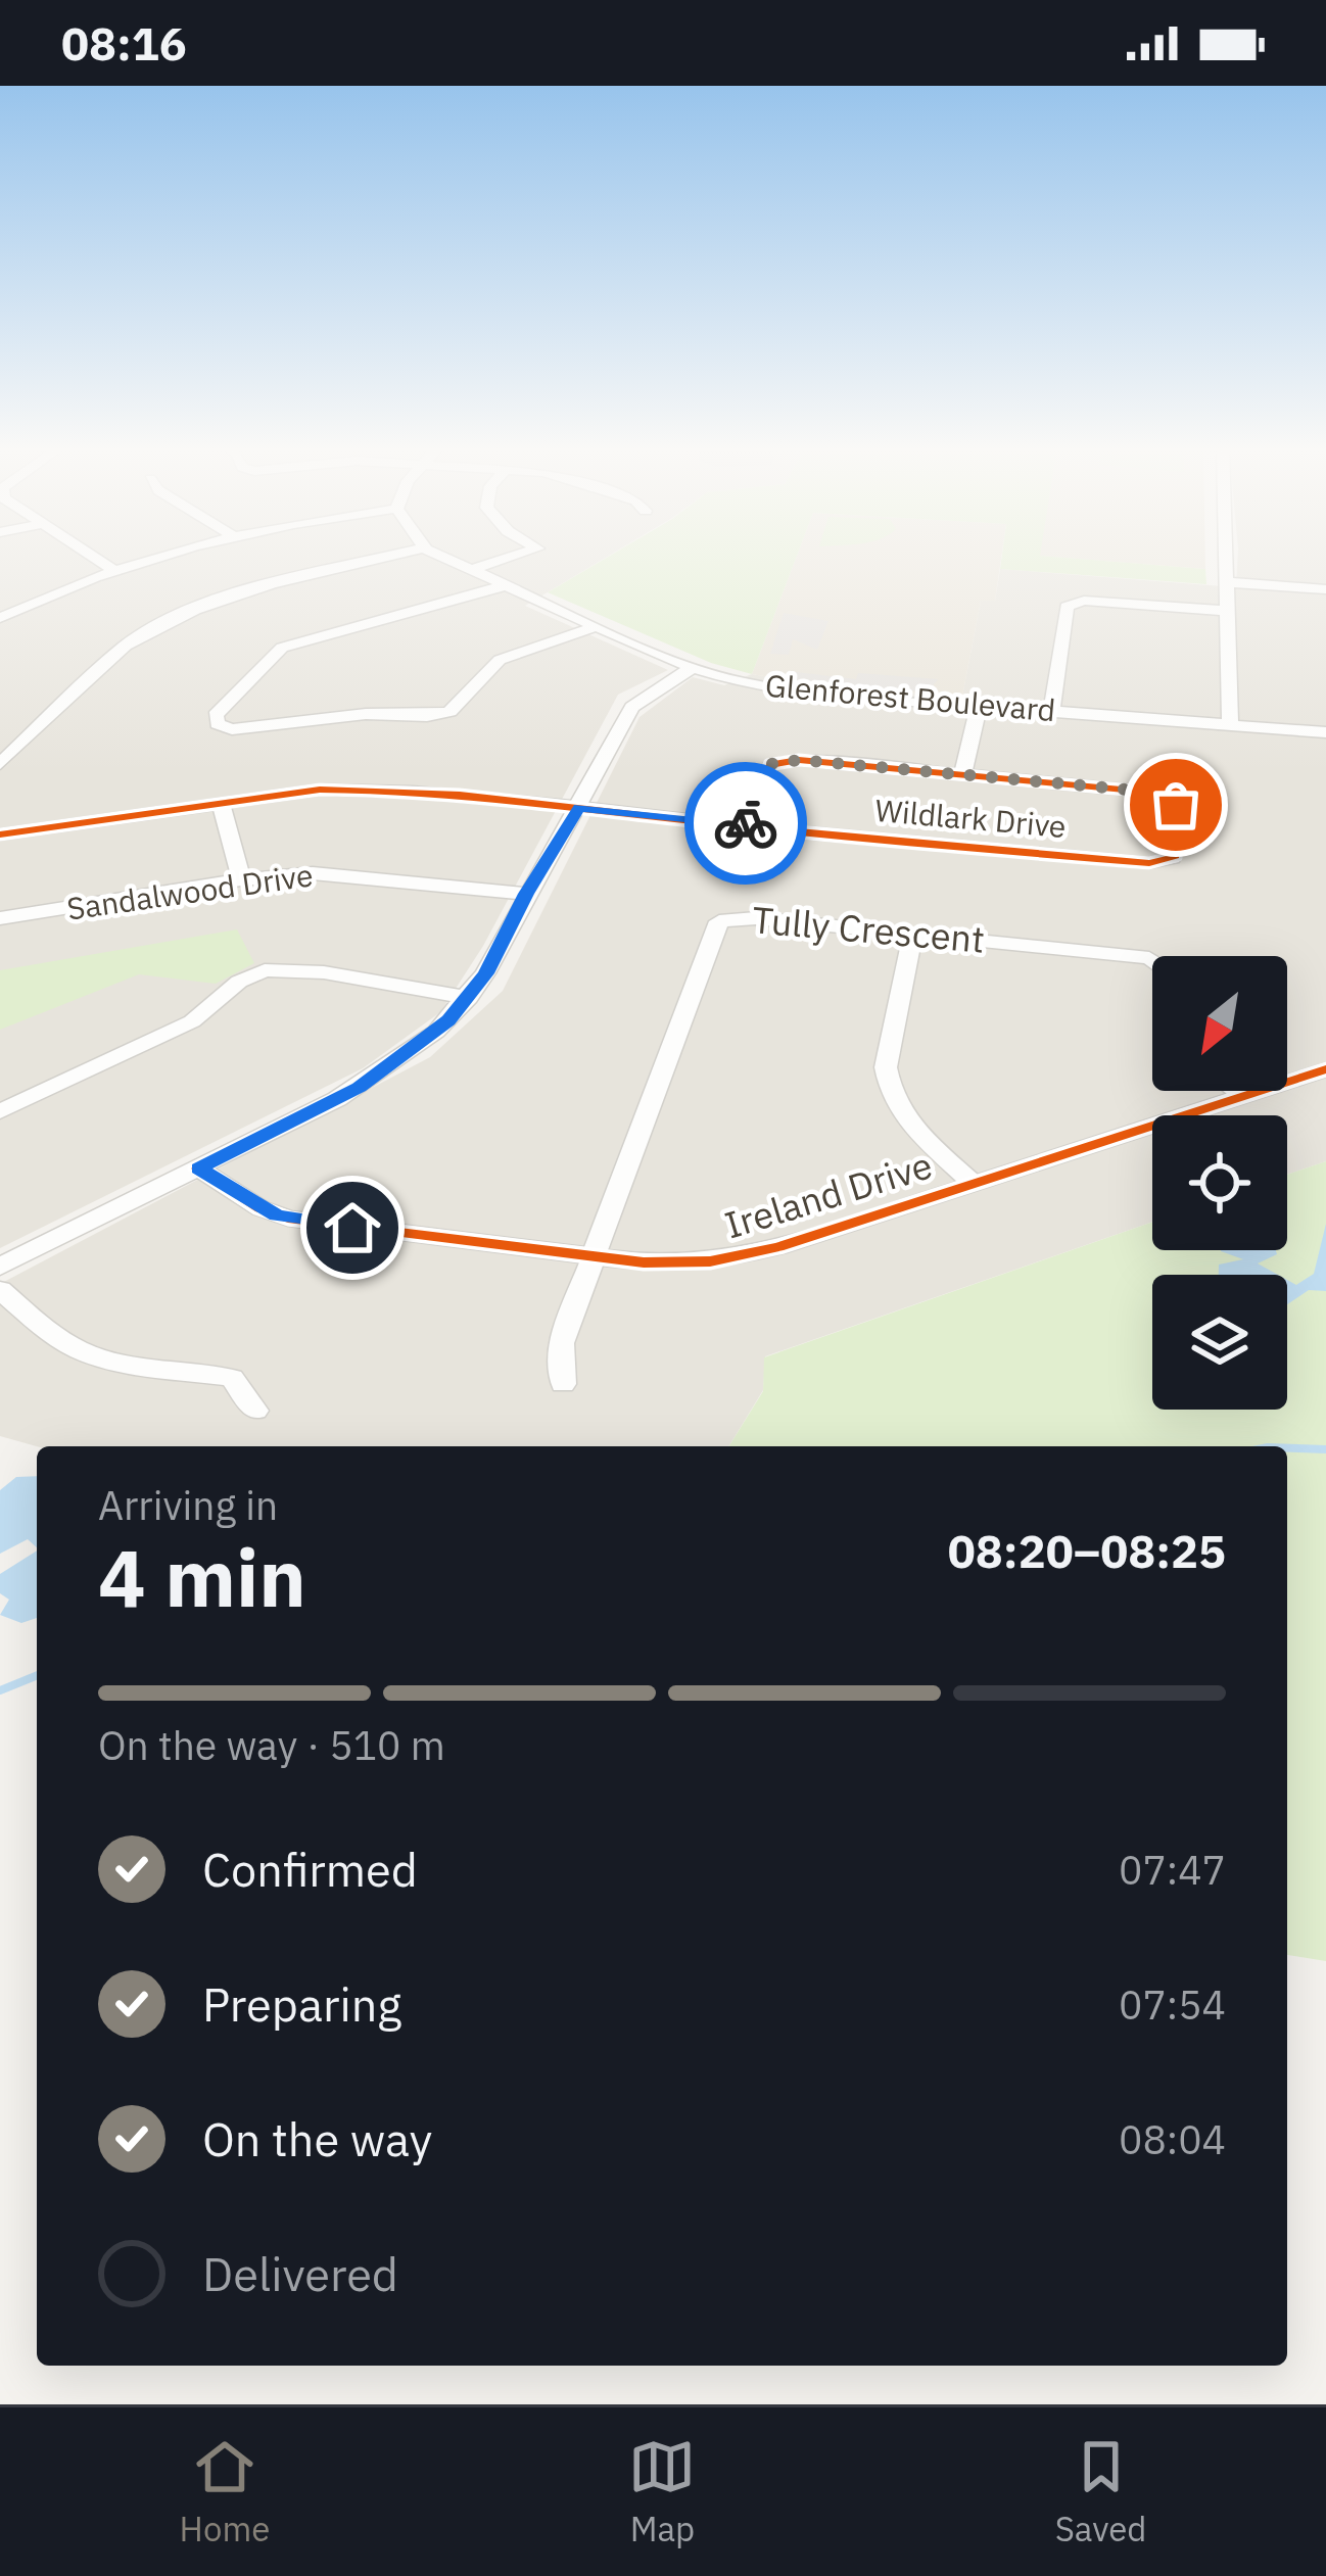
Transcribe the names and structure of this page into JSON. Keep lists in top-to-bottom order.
{
  "streets": {
    "street": [
      "Glenforest Boulevard",
      "Wildlark Drive",
      "Sandalwood Drive",
      "Tully Crescent",
      "Ireland Drive"
    ]
  },
  "crossings": [
    ["Tully Crescent", "Ireland Drive"]
  ],
  "north": "bottom left",
  "page": {
    "status": "08:16",
    "heading": ["4 min", "Arriving in", "08:20–08:25"],
    "bar": "On the way · 510 m",
    "list": [
      ["Confirmed", "07:47"],
      ["Preparing", "07:54"],
      ["On the way", "08:04"],
      "Delivered"
    ],
    "tabs": ["Home", "Map", "Saved"]
  }
}
